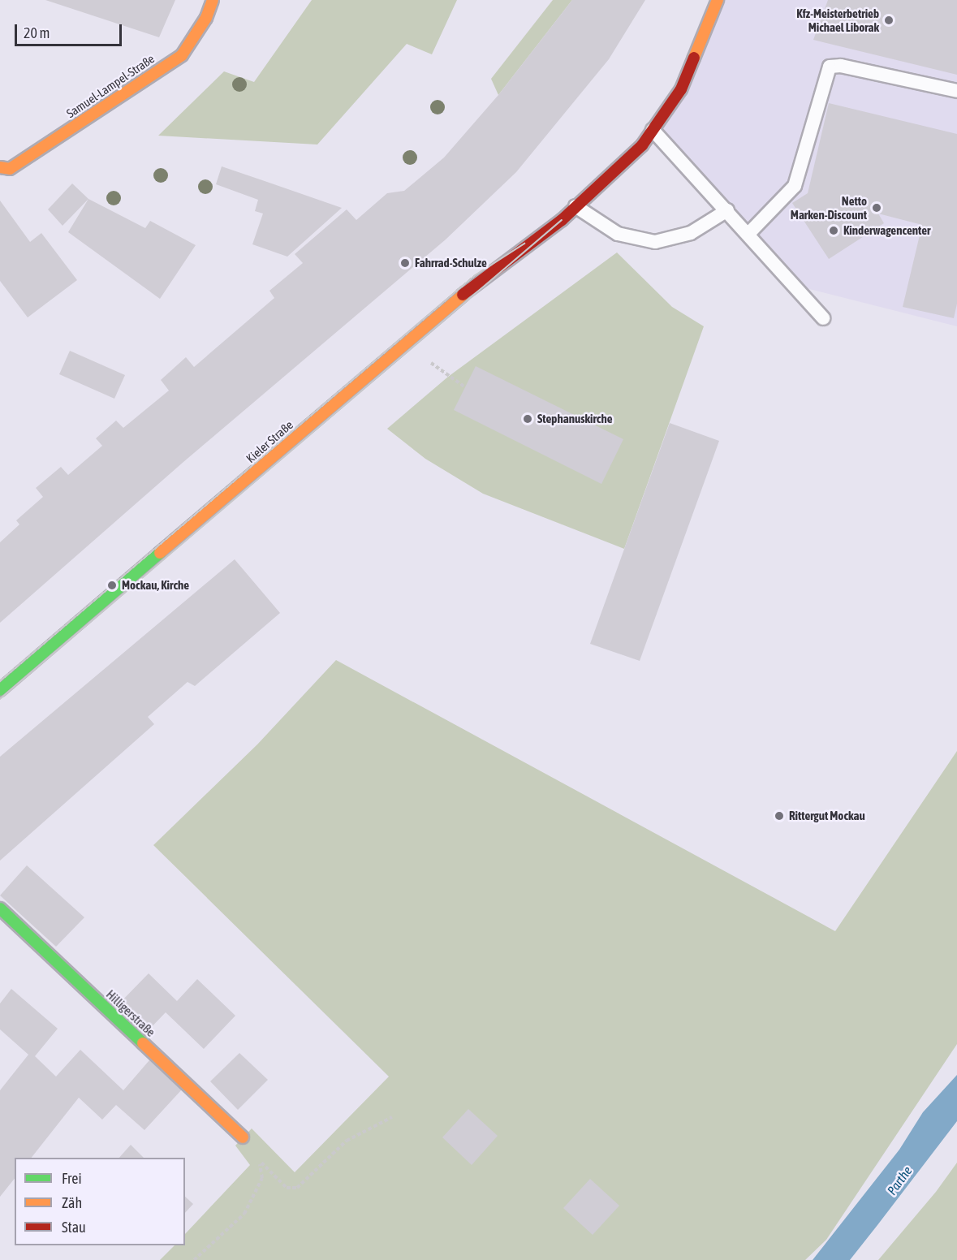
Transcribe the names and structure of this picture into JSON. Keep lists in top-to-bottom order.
{
  "streets": {
    "main road": ["Samuel-Lampel-Straße", "Kieler Straße", "Hilligerstraße"]
  },
  "water": ["Parthe"],
  "places": [
    "Kfz-Meisterbetrieb Michael Liborak",
    "Netto Marken-Discount",
    "Kinderwagencenter",
    "Fahrrad-Schulze",
    "Stephanuskirche",
    "Mockau, Kirche",
    "Rittergut Mockau"
  ],
  "legend": ["Frei", "Zäh", "Stau"],
  "scale_bar": "20 m"
}
